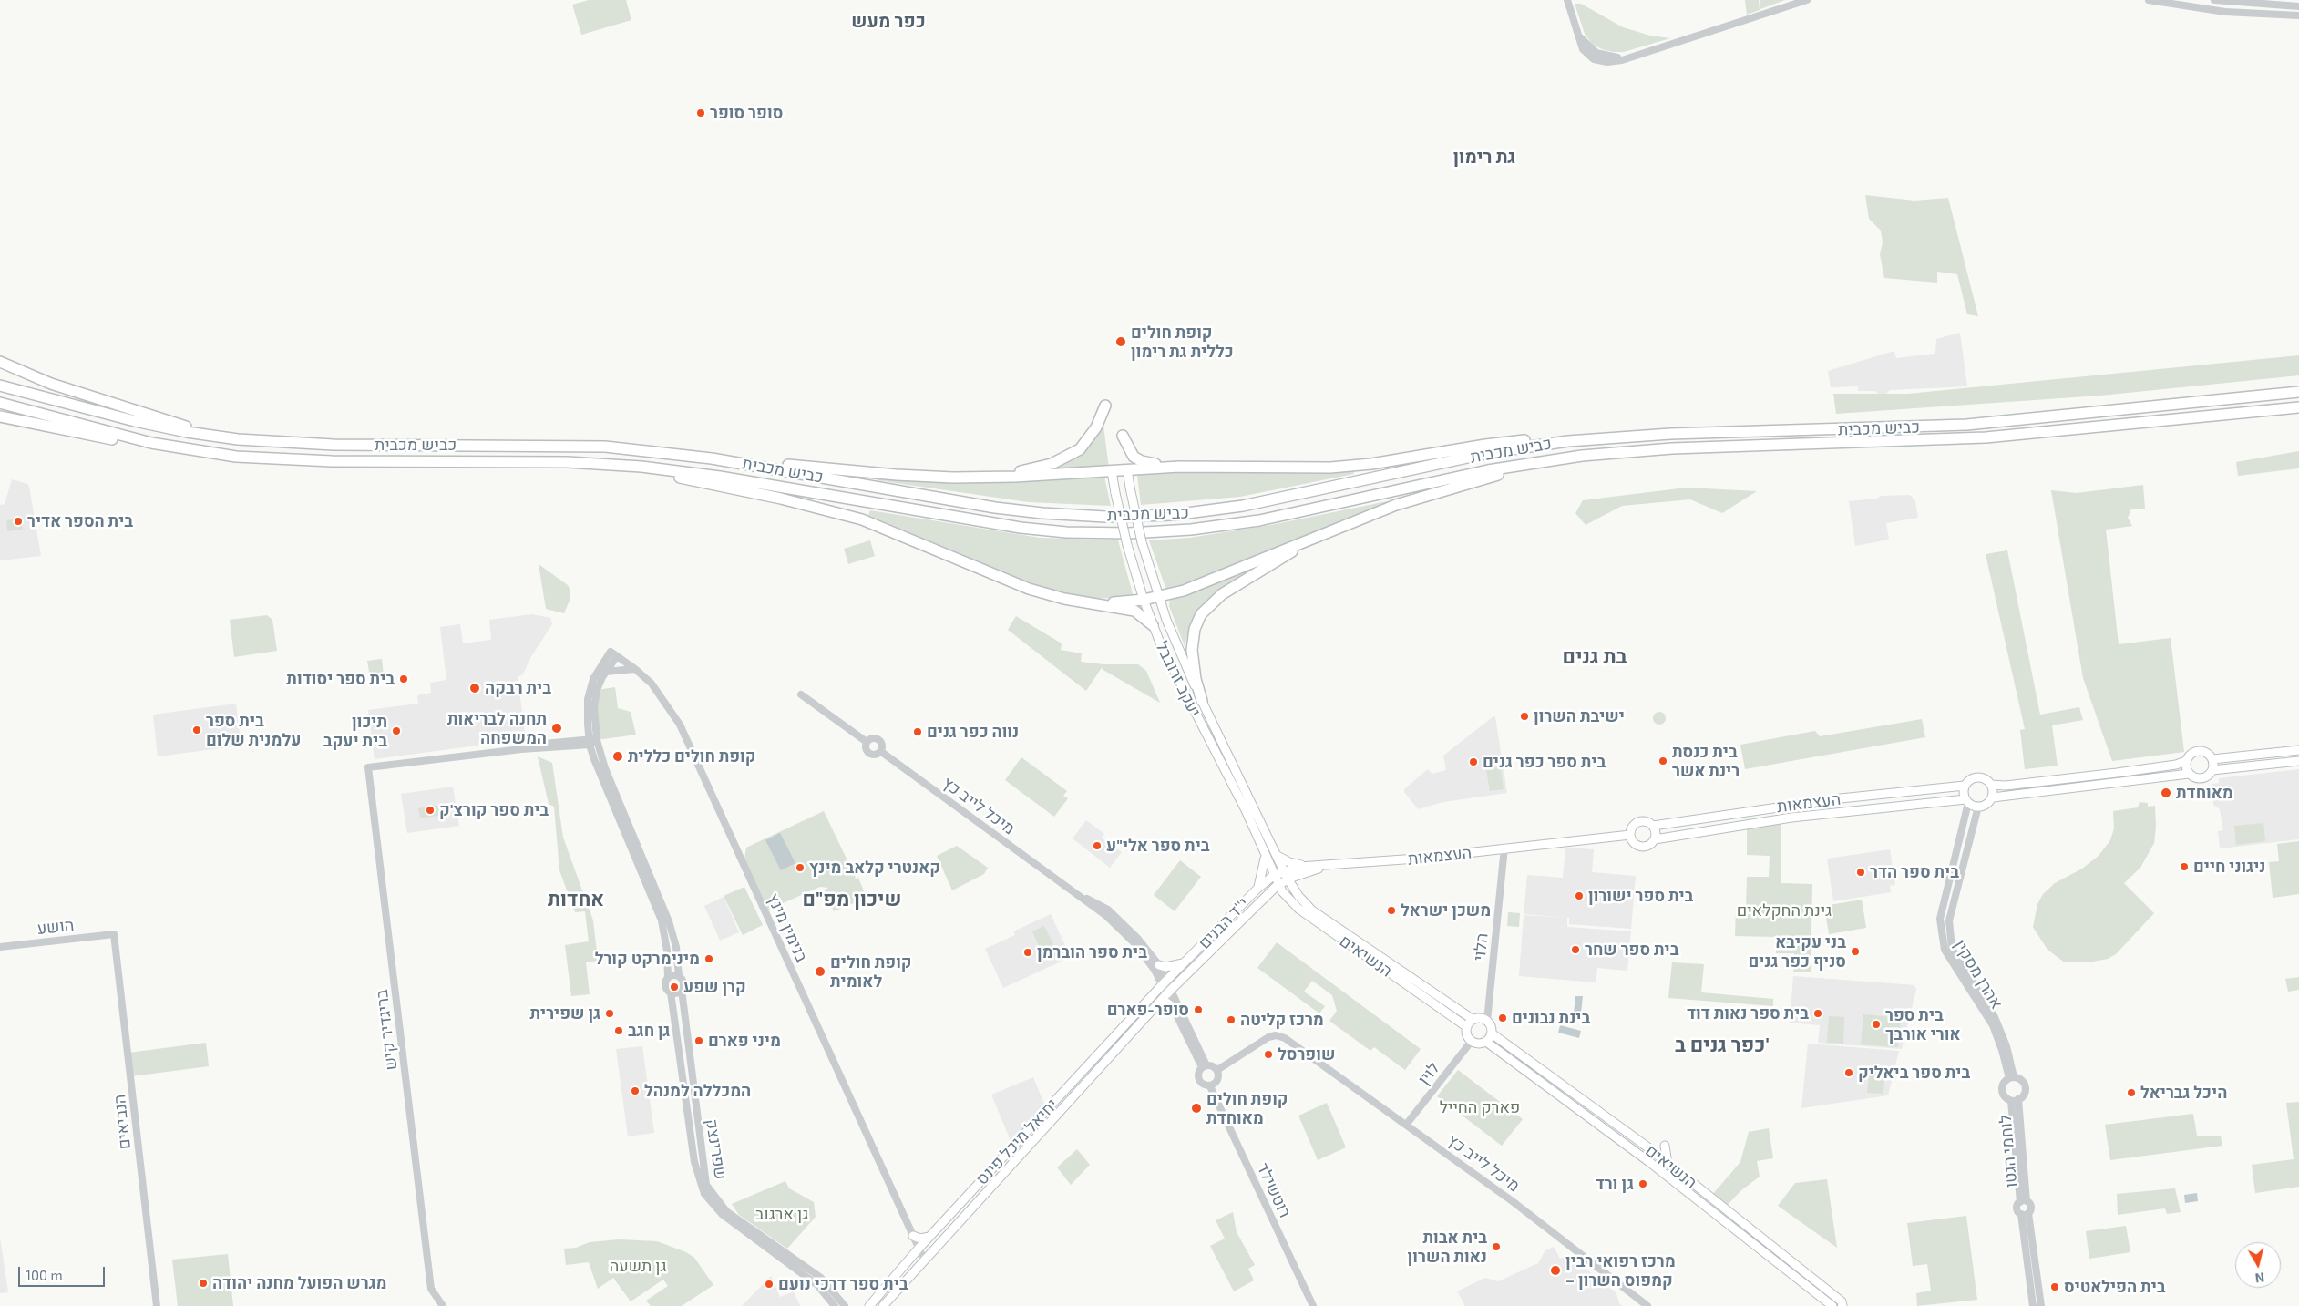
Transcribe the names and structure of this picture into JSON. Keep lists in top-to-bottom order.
{
  "streets": {
    "highway": ["כביש מכבית"],
    "main road": [
      "יעקב זרובבל",
      "העצמאות",
      "י''ד הבנים",
      "הנשיאים",
      "יחיאל מיכל פינס"
    ],
    "street": [
      "מיכל לייב כץ",
      "הושע",
      "בנימין מינץ",
      "הלוי",
      "אהרן מסקין",
      "בריגדיר קיש",
      "לוין",
      "הנביאים",
      "שפרינצק",
      "לוחמי הגטו",
      "רוטשילד"
    ]
  },
  "crossings": [
    ["יעקב זרובבל", "העצמאות"],
    ["יעקב זרובבל", "י''ד הבנים"],
    ["יעקב זרובבל", "הנשיאים"],
    ["העצמאות", "י''ד הבנים"],
    ["העצמאות", "הלוי"],
    ["העצמאות", "הנשיאים"],
    ["העצמאות", "אהרן מסקין"],
    ["מיכל לייב כץ", "י''ד הבנים"],
    ["מיכל לייב כץ", "לוין"],
    ["מיכל לייב כץ", "יחיאל מיכל פינס"],
    ["מיכל לייב כץ", "רוטשילד"],
    ["י''ד הבנים", "הנשיאים"],
    ["י''ד הבנים", "יחיאל מיכל פינס"],
    ["הושע", "הנביאים"],
    ["בנימין מינץ", "יחיאל מיכל פינס"],
    ["הלוי", "הנשיאים"],
    ["הלוי", "לוין"],
    ["הנשיאים", "לוין"],
    ["אהרן מסקין", "לוחמי הגטו"]
  ],
  "districts": [
    "כפר מעש",
    "גת רימון",
    "בת גנים",
    "אחדות",
    "שיכון מפ\"ם",
    "כפר גנים ב'"
  ],
  "parks": [
    "גינת החקלאים",
    "פארק החייל",
    "גן ארגוב",
    "גן תשעה"
  ],
  "places": [
    "סופר סופר",
    "קופת חולים כללית גת רימון",
    "בית הספר אדיר",
    "בית ספר יסודות",
    "בית רבקה",
    "ישיבת השרון",
    "תחנה לבריאות המשפחה",
    "בית ספר עלמנית שלום",
    "תיכון בית יעקב",
    "נווה כפר גנים",
    "קופת חולים כללית",
    "בית כנסת רינת אשר",
    "בית ספר כפר גנים",
    "מאוחדת",
    "בית ספר קורצ'ק",
    "בית ספר אלי\"ע",
    "ניגוני חיים",
    "קאנטרי קלאב מינץ",
    "בית ספר הדר",
    "בית ספר ישורון",
    "משכן ישראל",
    "בית ספר שחר",
    "בני עקיבא סניף כפר גנים",
    "בית ספר הוברמן",
    "מינימרקט קורל",
    "קופת חולים לאומית",
    "קרן שפע",
    "סופר-פארם",
    "גן שפירית",
    "בית ספר נאות דוד",
    "בינת נבונים",
    "מרכז קליטה",
    "בית ספר אורי אורבך",
    "גן חגב",
    "מיני פארם",
    "שופרסל",
    "בית ספר ביאליק",
    "המכללה למנהל",
    "היכל גבריאל",
    "קופת חולים מאוחדת",
    "גן ורד",
    "בית אבות נאות השרון",
    "מרכז רפואי רבין – קמפוס השרון",
    "מגרש הפועל מחנה יהודה",
    "בית ספר דרכי נועם",
    "בית הפילאטיס"
  ],
  "scale_bar": "100 m",
  "north": "bottom"
}
